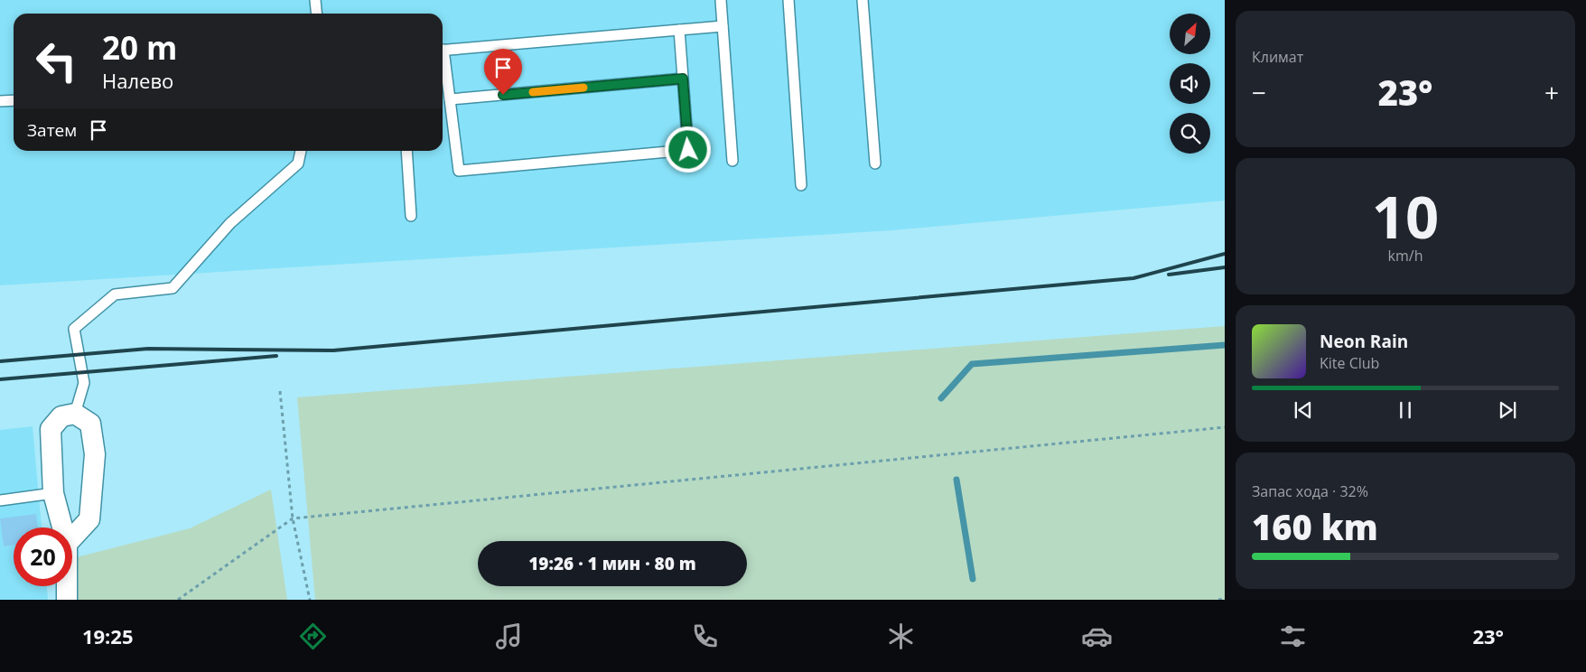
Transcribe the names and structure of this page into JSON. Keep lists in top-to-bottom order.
{
  "north": "top right",
  "page": {
    "tile": [
      "Климат",
      ["10", "km/h"],
      ["Запас хода · 32%", "160 km"]
    ],
    "turn": ["20 m", "Налево"],
    "heat": ["−", "23°", "+"],
    "then": "Затем",
    "song": ["Neon Rain", "Kite Club"],
    "limit": "20",
    "trip": "19:26 · 1 мин · 80 m",
    "tabs": ["19:25", "23°"]
  }
}
